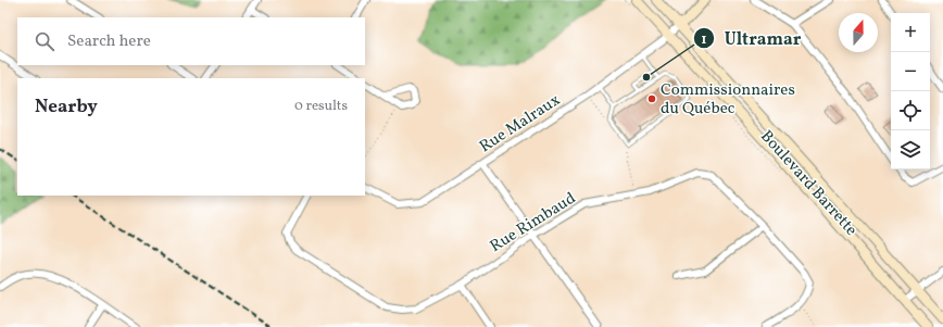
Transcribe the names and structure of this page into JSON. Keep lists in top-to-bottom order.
{
  "streets": {
    "main road": ["Boulevard Barrette"],
    "street": ["Rue Malraux", "Rue Rimbaud"]
  },
  "crossings": [
    ["Rue Malraux", "Boulevard Barrette"]
  ],
  "places": ["Ultramar", "Commissionnaires du Québec"],
  "north": "top",
  "page": {
    "map_buttons": ["+", "−"],
    "search": "Search here",
    "heading": ["Nearby", "0 results"]
  }
}
